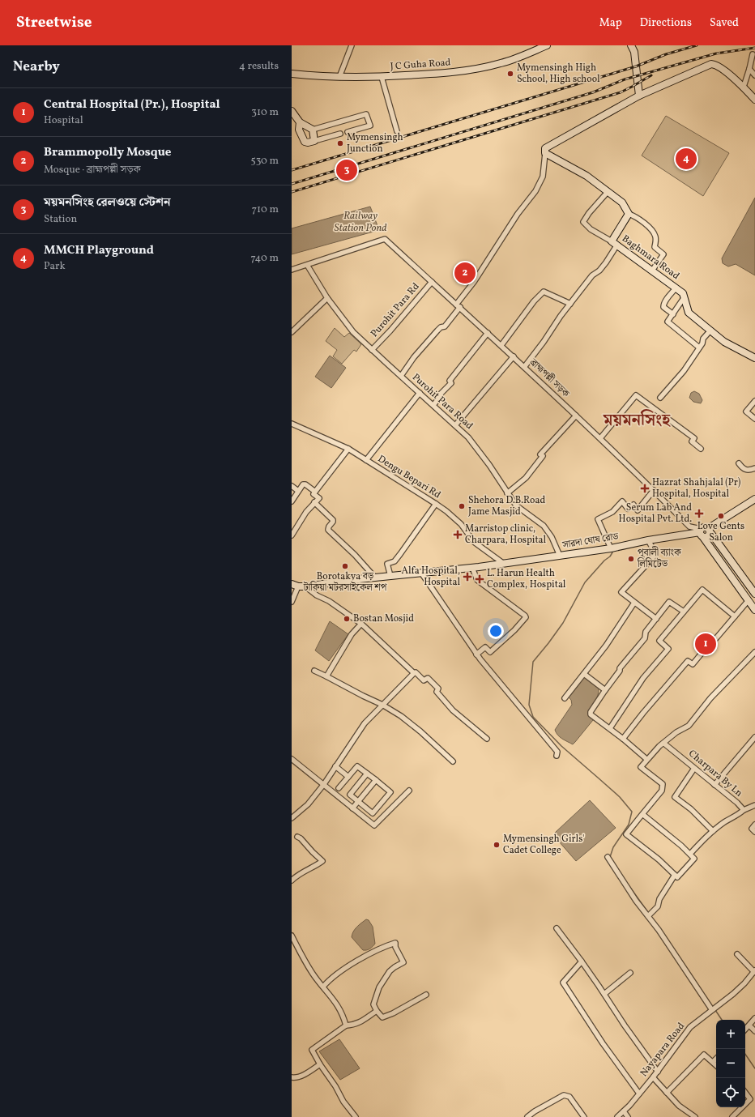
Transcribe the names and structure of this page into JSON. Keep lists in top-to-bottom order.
{
  "streets": {
    "street": [
      "J C Guha Road",
      "Baghmara Road",
      "Purohit Para Rd",
      "ব্রাহ্মপল্লী সড়ক",
      "Purohit Para Road",
      "Dengu Bepari Rd",
      "সারদা ঘোষ রোড",
      "Charpara By Ln",
      "Nayapara Road"
    ]
  },
  "crossings": [
    ["Purohit Para Rd", "ব্রাহ্মপল্লী সড়ক"],
    ["Purohit Para Rd", "Purohit Para Road"],
    ["ব্রাহ্মপল্লী সড়ক", "Purohit Para Road"],
    ["ব্রাহ্মপল্লী সড়ক", "সারদা ঘোষ রোড"],
    ["Purohit Para Road", "সারদা ঘোষ রোড"],
    ["Dengu Bepari Rd", "সারদা ঘোষ রোড"]
  ],
  "districts": ["ময়মনসিংহ"],
  "water": ["Railway Station Pond"],
  "places": {
    "other": [
      "Mymensingh High School, High school",
      "Mymensingh Junction",
      "Shehora D.B.Road Jame Masjid",
      "Love Gents Salon",
      "পূবালী ব্যাংক লিমিটেড",
      "Borotakya বড় টাকিয়া মটরসাইকেল শপ",
      "Bostan Mosjid",
      "Mymensingh Girls' Cadet College"
    ],
    "health": [
      "Hazrat Shahjalal (Pr) Hospital, Hospital",
      "Serum Lab And Hospital Pvt. Ltd.",
      "Marristop clinic, Charpara, Hospital",
      "Alfa Hospital, Hospital",
      "L. Harun Health Complex, Hospital"
    ]
  },
  "page": {
    "header": "Streetwise",
    "nav": ["Map", "Directions", "Saved"],
    "heading": ["Nearby", "4 results"],
    "list": [
      {
        "mark": "1",
        "name": "Central Hospital (Pr.), Hospital",
        "note": "Hospital",
        "value": "310 m"
      },
      {
        "mark": "2",
        "name": "Brammopolly Mosque",
        "note": "Mosque · ব্রাহ্মপল্লী সড়ক",
        "value": "530 m"
      },
      {
        "mark": "3",
        "name": "ময়মনসিংহ রেলওয়ে স্টেশন",
        "note": "Station",
        "value": "710 m"
      },
      {
        "mark": "4",
        "name": "MMCH Playground",
        "note": "Park",
        "value": "740 m"
      }
    ],
    "pins": [
      "4",
      "3",
      "2",
      "1"
    ],
    "map_buttons": ["+", "−"]
  }
}
